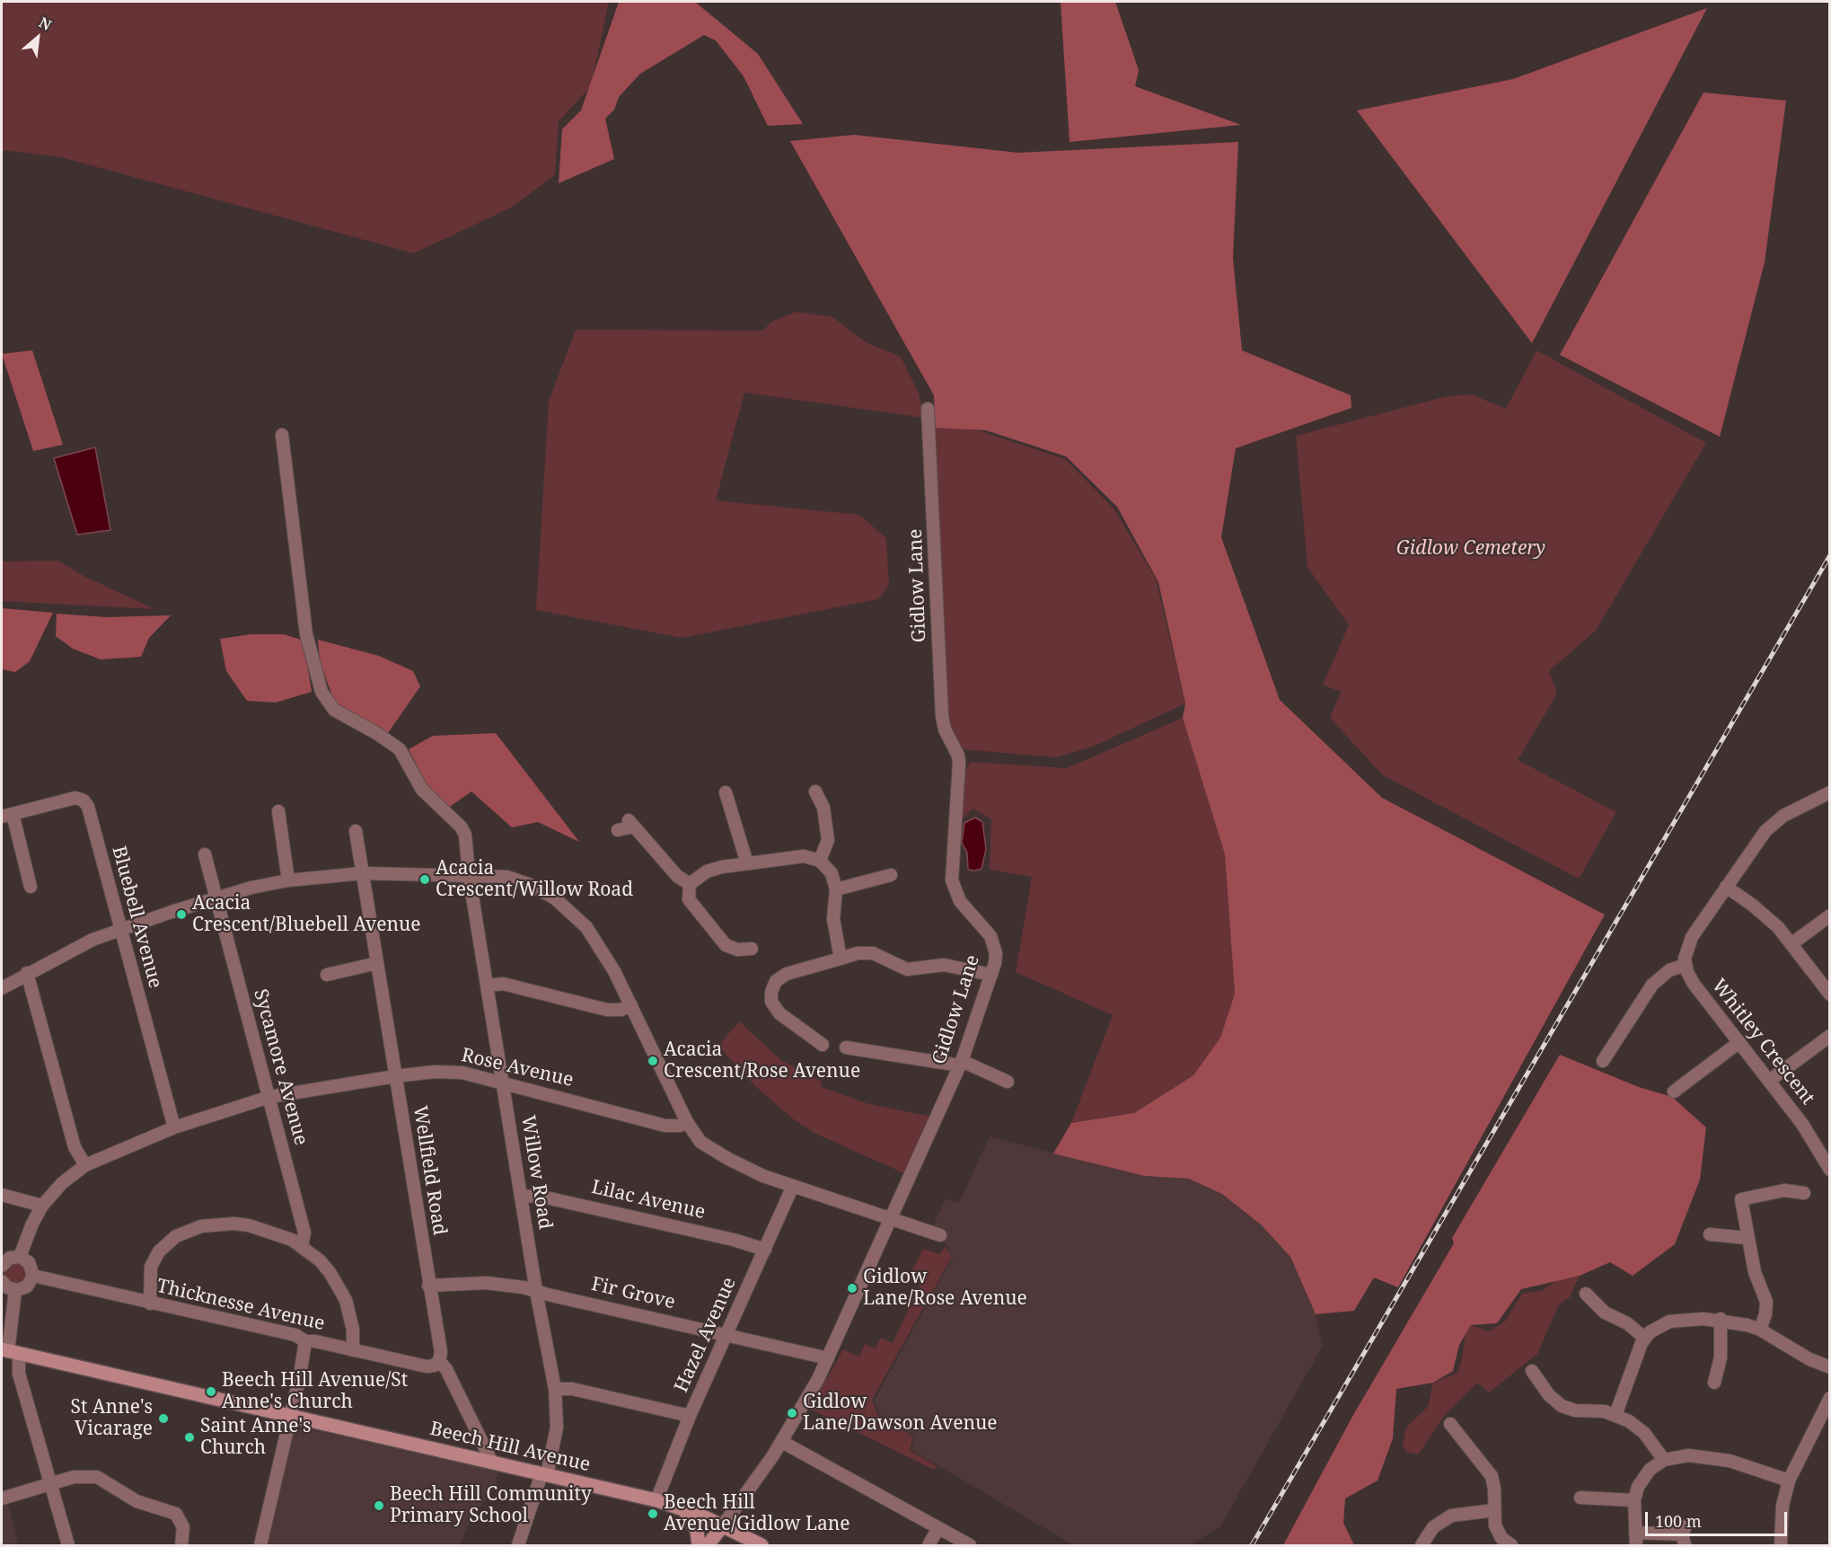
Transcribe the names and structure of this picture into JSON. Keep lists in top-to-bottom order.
{
  "streets": {
    "street": [
      "Gidlow Lane",
      "Bluebell Avenue",
      "Whitley Crescent",
      "Sycamore Avenue",
      "Rose Avenue",
      "Wellfield Road",
      "Willow Road",
      "Lilac Avenue",
      "Fir Grove",
      "Thicknesse Avenue",
      "Hazel Avenue",
      "Beech Hill Avenue"
    ]
  },
  "crossings": [
    ["Gidlow Lane", "Fir Grove"],
    ["Gidlow Lane", "Beech Hill Avenue"],
    ["Bluebell Avenue", "Rose Avenue"],
    ["Sycamore Avenue", "Rose Avenue"],
    ["Rose Avenue", "Wellfield Road"],
    ["Rose Avenue", "Willow Road"],
    ["Wellfield Road", "Fir Grove"],
    ["Wellfield Road", "Thicknesse Avenue"],
    ["Wellfield Road", "Beech Hill Avenue"],
    ["Willow Road", "Lilac Avenue"],
    ["Willow Road", "Fir Grove"],
    ["Willow Road", "Beech Hill Avenue"],
    ["Lilac Avenue", "Hazel Avenue"],
    ["Fir Grove", "Hazel Avenue"],
    ["Hazel Avenue", "Beech Hill Avenue"]
  ],
  "parks": ["Gidlow Cemetery"],
  "places": [
    "Acacia Crescent/Willow Road",
    "Acacia Crescent/Bluebell Avenue",
    "Acacia Crescent/Rose Avenue",
    "Gidlow Lane/Rose Avenue",
    "Beech Hill Avenue/St Anne's Church",
    "Gidlow Lane/Dawson Avenue",
    "St Anne's Vicarage",
    "Saint Anne's Church",
    "Beech Hill Community Primary School",
    "Beech Hill Avenue/Gidlow Lane"
  ],
  "scale_bar": "100 m",
  "north": "top right"
}
